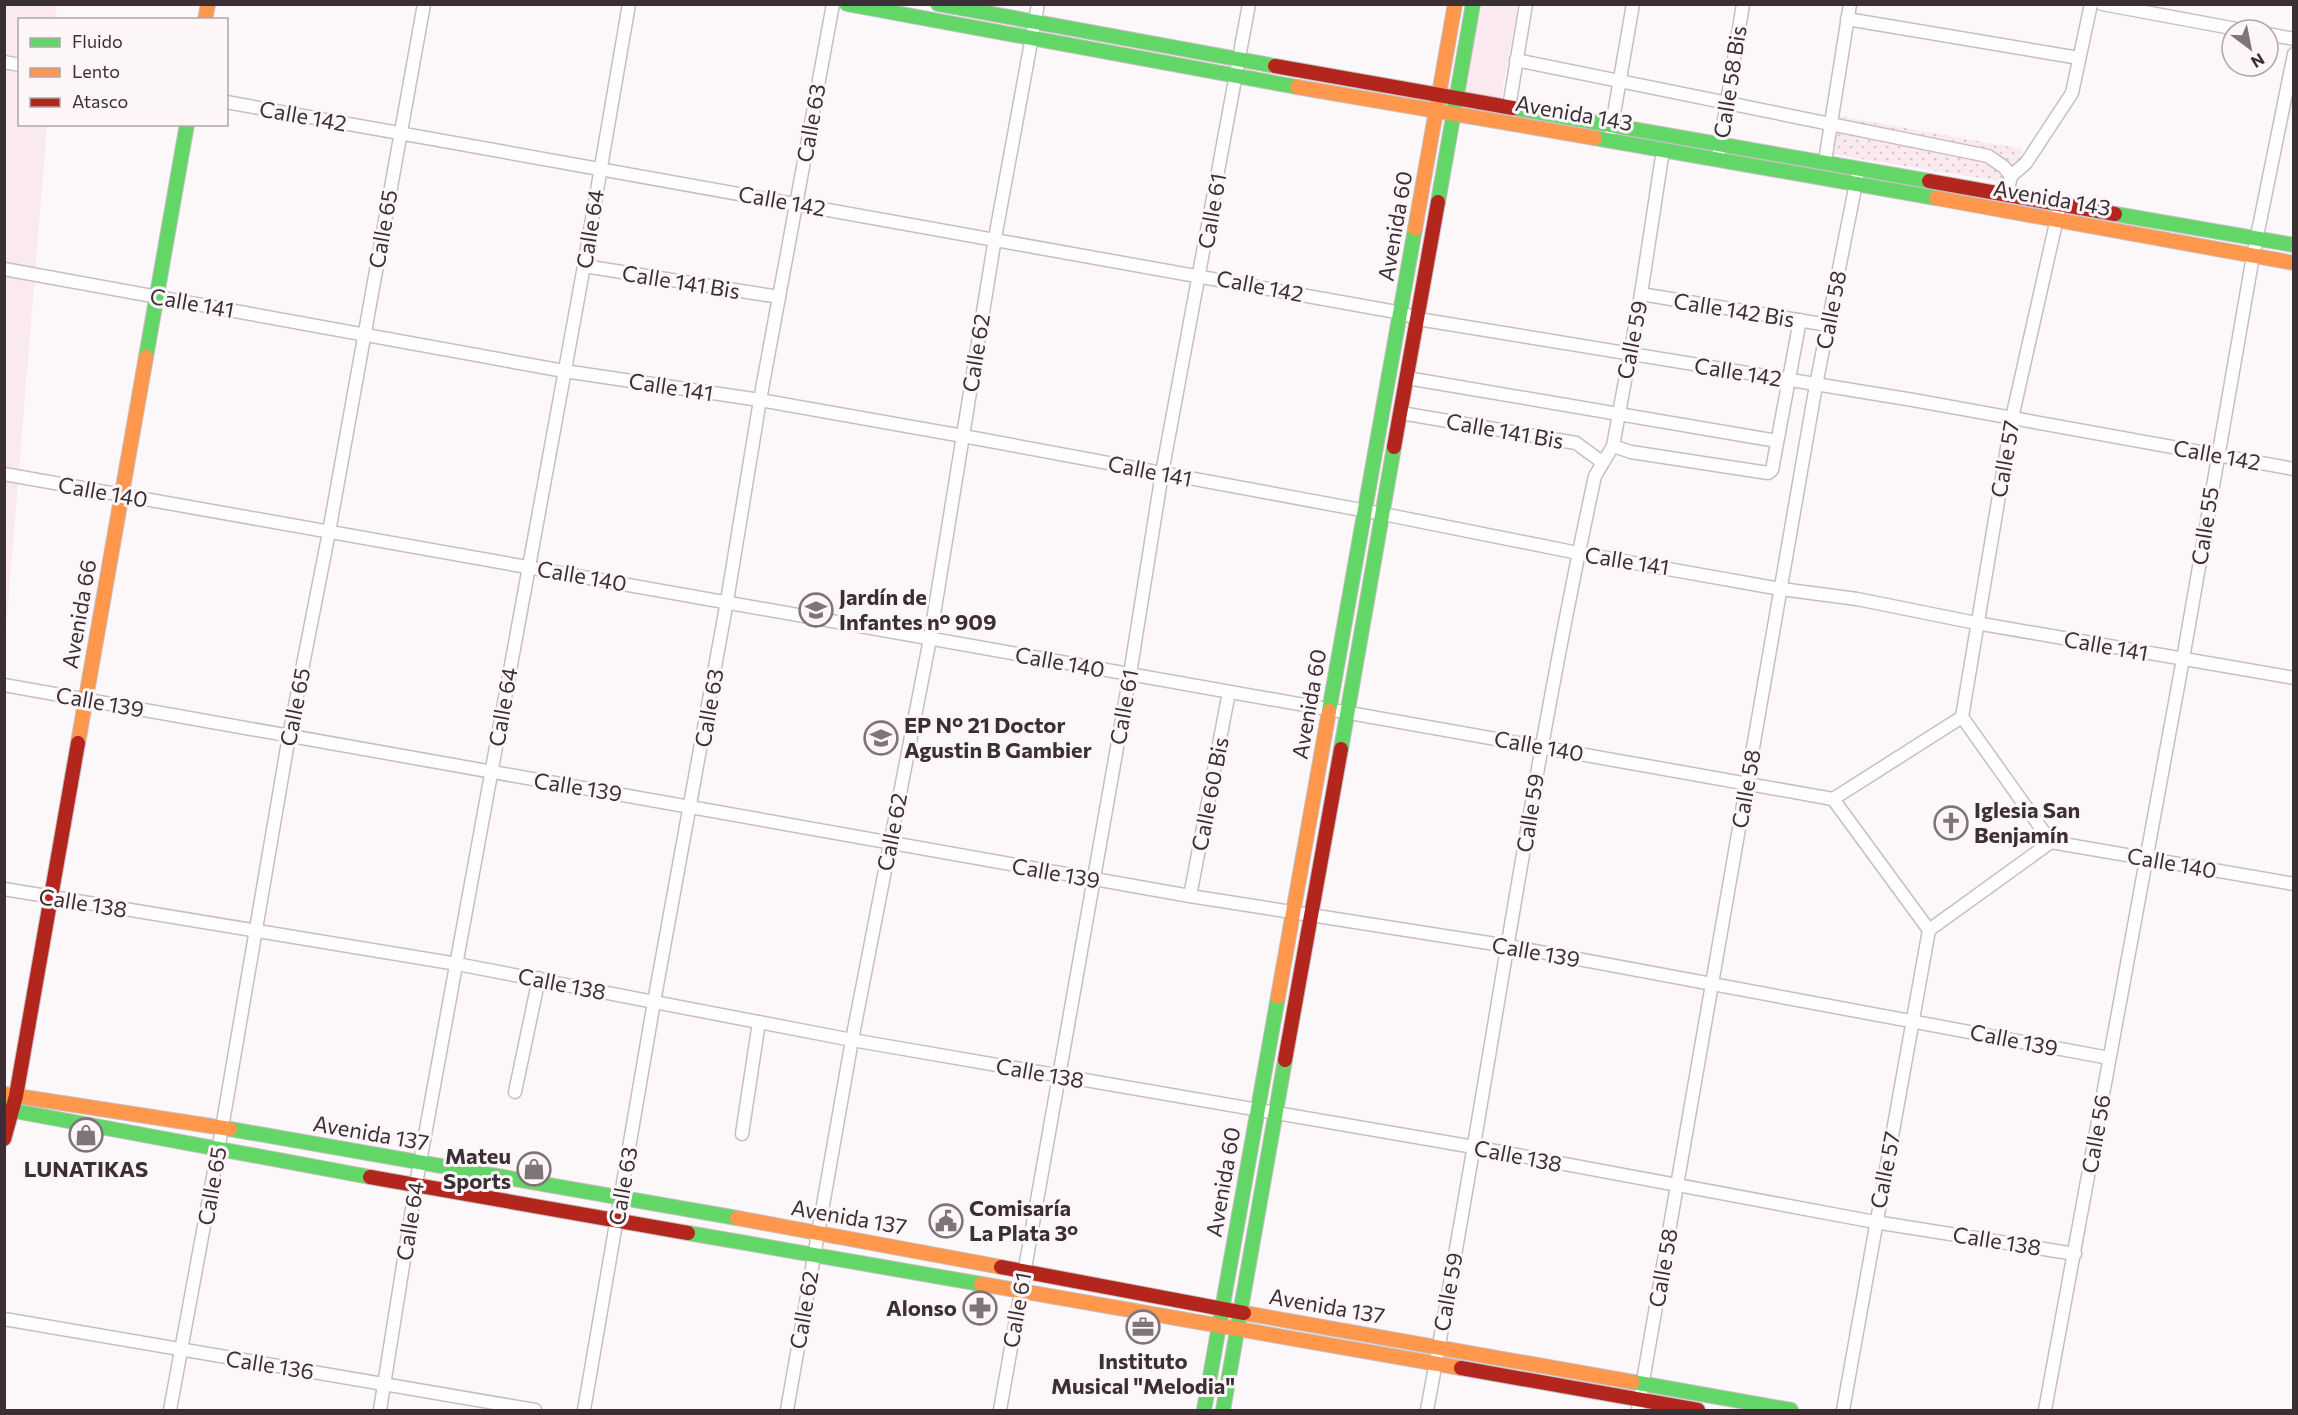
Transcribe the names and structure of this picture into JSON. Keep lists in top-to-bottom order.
{
  "streets": {
    "main road": [
      "Avenida 143",
      "Avenida 60",
      "Avenida 66",
      "Avenida 137"
    ],
    "street": [
      "Calle 58 Bis",
      "Calle 142",
      "Calle 63",
      "Calle 61",
      "Calle 65",
      "Calle 64",
      "Calle 141 Bis",
      "Calle 141",
      "Calle 142 Bis",
      "Calle 58",
      "Calle 59",
      "Calle 62",
      "Calle 57",
      "Calle 140",
      "Calle 55",
      "Calle 139",
      "Calle 60 Bis",
      "Calle 138",
      "Calle 56",
      "Calle 136"
    ]
  },
  "crossings": [
    ["Calle 58 Bis", "Avenida 143"],
    ["Avenida 143", "Calle 61"],
    ["Avenida 143", "Avenida 60"],
    ["Avenida 143", "Calle 58"],
    ["Avenida 143", "Calle 59"],
    ["Avenida 143", "Calle 62"],
    ["Avenida 143", "Calle 57"],
    ["Avenida 143", "Calle 55"],
    ["Calle 142", "Calle 63"],
    ["Calle 142", "Calle 61"],
    ["Calle 142", "Avenida 60"],
    ["Calle 142", "Calle 65"],
    ["Calle 142", "Calle 64"],
    ["Calle 142", "Calle 58"],
    ["Calle 142", "Calle 59"],
    ["Calle 142", "Calle 62"],
    ["Calle 142", "Calle 57"],
    ["Calle 142", "Calle 55"],
    ["Calle 63", "Calle 141 Bis"],
    ["Calle 63", "Calle 141"],
    ["Calle 63", "Calle 140"],
    ["Calle 63", "Calle 139"],
    ["Calle 63", "Calle 138"],
    ["Calle 63", "Avenida 137"],
    ["Calle 61", "Calle 141"],
    ["Calle 61", "Calle 140"],
    ["Calle 61", "Calle 139"],
    ["Calle 61", "Calle 138"],
    ["Calle 61", "Avenida 137"],
    ["Avenida 60", "Calle 141 Bis"],
    ["Avenida 60", "Calle 141"],
    ["Avenida 60", "Calle 140"],
    ["Avenida 60", "Calle 139"],
    ["Avenida 60", "Calle 138"],
    ["Avenida 60", "Avenida 137"],
    ["Calle 65", "Calle 141"],
    ["Calle 65", "Calle 140"],
    ["Calle 65", "Calle 139"],
    ["Calle 65", "Calle 138"],
    ["Calle 65", "Avenida 137"],
    ["Calle 65", "Calle 136"],
    ["Calle 64", "Calle 141 Bis"],
    ["Calle 64", "Calle 141"],
    ["Calle 64", "Calle 140"],
    ["Calle 64", "Calle 139"],
    ["Calle 64", "Calle 138"],
    ["Calle 64", "Avenida 137"],
    ["Calle 64", "Calle 136"],
    ["Calle 141 Bis", "Calle 59"],
    ["Calle 141", "Calle 58"],
    ["Calle 141", "Calle 59"],
    ["Calle 141", "Calle 62"],
    ["Calle 141", "Calle 57"],
    ["Calle 141", "Calle 55"],
    ["Calle 141", "Avenida 66"],
    ["Calle 142 Bis", "Calle 58"],
    ["Calle 142 Bis", "Calle 59"],
    ["Calle 58", "Calle 140"],
    ["Calle 58", "Calle 139"],
    ["Calle 58", "Calle 138"],
    ["Calle 58", "Avenida 137"],
    ["Calle 59", "Calle 140"],
    ["Calle 59", "Calle 139"],
    ["Calle 59", "Calle 138"],
    ["Calle 59", "Avenida 137"],
    ["Calle 62", "Calle 140"],
    ["Calle 62", "Calle 139"],
    ["Calle 62", "Calle 138"],
    ["Calle 62", "Avenida 137"],
    ["Calle 57", "Calle 139"],
    ["Calle 57", "Calle 138"],
    ["Calle 140", "Calle 55"],
    ["Calle 140", "Avenida 66"],
    ["Calle 140", "Calle 60 Bis"],
    ["Calle 140", "Calle 56"],
    ["Calle 55", "Calle 56"],
    ["Avenida 66", "Calle 139"],
    ["Avenida 66", "Calle 138"],
    ["Avenida 66", "Avenida 137"],
    ["Calle 139", "Calle 60 Bis"],
    ["Calle 139", "Calle 56"],
    ["Calle 138", "Calle 56"]
  ],
  "places": {
    "school or university": ["Jardín de Infantes n° 909", "EP N° 21 Doctor Agustin B Gambier"],
    "church": ["Iglesia San Benjamín"],
    "shop": ["LUNATIKAS", "Mateu Sports"],
    "public building": ["Comisaría La Plata 3°"],
    "pharmacy": ["Alonso"],
    "office": ["Instituto Musical \"Melodia\""]
  },
  "legend": ["Fluido", "Lento", "Atasco"],
  "north": "bottom right"
}
